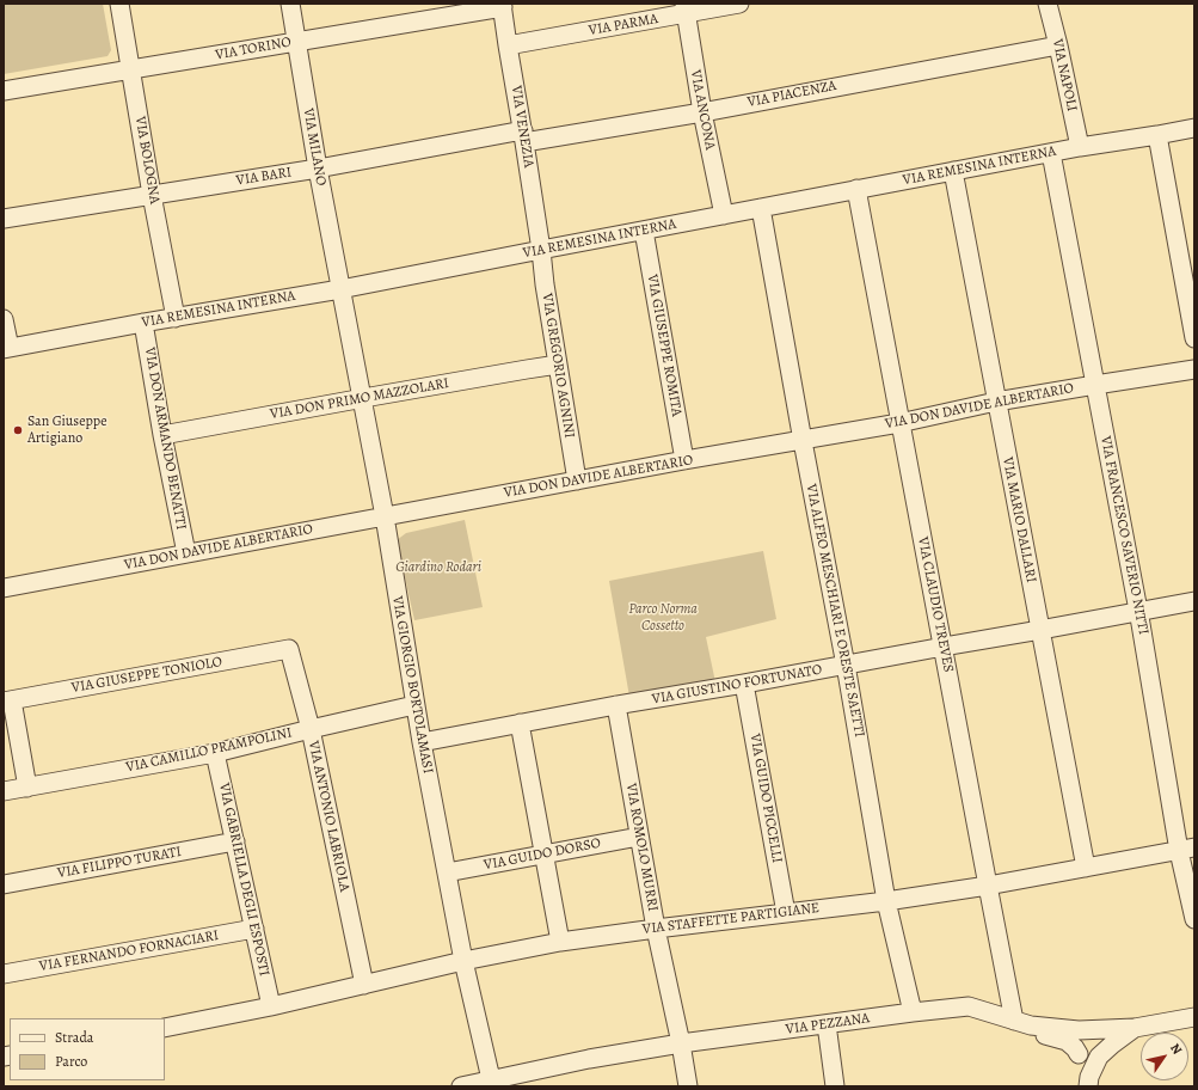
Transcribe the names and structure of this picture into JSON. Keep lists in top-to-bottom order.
{
  "streets": {
    "street": [
      "VIA PARMA",
      "VIA TORINO",
      "VIA NAPOLI",
      "VIA PIACENZA",
      "VIA ANCONA",
      "VIA VENEZIA",
      "VIA MILANO",
      "VIA BOLOGNA",
      "VIA REMESINA INTERNA",
      "VIA BARI",
      "VIA GIUSEPPE ROMITA",
      "VIA GREGORIO AGNINI",
      "VIA DON PRIMO MAZZOLARI",
      "VIA DON DAVIDE ALBERTARIO",
      "VIA DON ARMANDO BENATTI",
      "VIA MARIO DALLARI",
      "VIA FRANCESCO SAVERIO NITTI",
      "VIA CLAUDIO TREVES",
      "VIA ALFEO MESCHIARI E ORESTE SAETTI",
      "VIA GIUSEPPE TONIOLO",
      "VIA GIORGIO BORTOLAMASI",
      "VIA GIUSTINO FORTUNATO",
      "VIA CAMILLO PRAMPOLINI",
      "VIA GUIDO PICCELLI",
      "VIA ANTONIO LABRIOLA",
      "VIA ROMOLO MURRI",
      "VIA GUIDO DORSO",
      "VIA FILIPPO TURATI",
      "VIA GABRIELLA DEGLI ESPOSTI",
      "VIA STAFFETTE PARTIGIANE",
      "VIA FERNANDO FORNACIARI",
      "VIA PEZZANA"
    ]
  },
  "crossings": [
    ["VIA PARMA", "VIA ANCONA"],
    ["VIA PARMA", "VIA VENEZIA"],
    ["VIA TORINO", "VIA VENEZIA"],
    ["VIA TORINO", "VIA MILANO"],
    ["VIA TORINO", "VIA BOLOGNA"],
    ["VIA NAPOLI", "VIA PIACENZA"],
    ["VIA NAPOLI", "VIA REMESINA INTERNA"],
    ["VIA PIACENZA", "VIA ANCONA"],
    ["VIA PIACENZA", "VIA VENEZIA"],
    ["VIA PIACENZA", "VIA BARI"],
    ["VIA ANCONA", "VIA REMESINA INTERNA"],
    ["VIA VENEZIA", "VIA REMESINA INTERNA"],
    ["VIA VENEZIA", "VIA BARI"],
    ["VIA VENEZIA", "VIA GREGORIO AGNINI"],
    ["VIA MILANO", "VIA REMESINA INTERNA"],
    ["VIA MILANO", "VIA BARI"],
    ["VIA MILANO", "VIA GIORGIO BORTOLAMASI"],
    ["VIA BOLOGNA", "VIA REMESINA INTERNA"],
    ["VIA BOLOGNA", "VIA BARI"],
    ["VIA REMESINA INTERNA", "VIA GIUSEPPE ROMITA"],
    ["VIA REMESINA INTERNA", "VIA GREGORIO AGNINI"],
    ["VIA REMESINA INTERNA", "VIA DON ARMANDO BENATTI"],
    ["VIA REMESINA INTERNA", "VIA MARIO DALLARI"],
    ["VIA REMESINA INTERNA", "VIA FRANCESCO SAVERIO NITTI"],
    ["VIA REMESINA INTERNA", "VIA CLAUDIO TREVES"],
    ["VIA REMESINA INTERNA", "VIA ALFEO MESCHIARI E ORESTE SAETTI"],
    ["VIA REMESINA INTERNA", "VIA GIORGIO BORTOLAMASI"],
    ["VIA GIUSEPPE ROMITA", "VIA DON DAVIDE ALBERTARIO"],
    ["VIA GREGORIO AGNINI", "VIA DON PRIMO MAZZOLARI"],
    ["VIA GREGORIO AGNINI", "VIA DON DAVIDE ALBERTARIO"],
    ["VIA DON PRIMO MAZZOLARI", "VIA DON ARMANDO BENATTI"],
    ["VIA DON PRIMO MAZZOLARI", "VIA GIORGIO BORTOLAMASI"],
    ["VIA DON DAVIDE ALBERTARIO", "VIA DON ARMANDO BENATTI"],
    ["VIA DON DAVIDE ALBERTARIO", "VIA MARIO DALLARI"],
    ["VIA DON DAVIDE ALBERTARIO", "VIA FRANCESCO SAVERIO NITTI"],
    ["VIA DON DAVIDE ALBERTARIO", "VIA CLAUDIO TREVES"],
    ["VIA DON DAVIDE ALBERTARIO", "VIA ALFEO MESCHIARI E ORESTE SAETTI"],
    ["VIA DON DAVIDE ALBERTARIO", "VIA GIORGIO BORTOLAMASI"],
    ["VIA MARIO DALLARI", "VIA GIUSTINO FORTUNATO"],
    ["VIA MARIO DALLARI", "VIA STAFFETTE PARTIGIANE"],
    ["VIA FRANCESCO SAVERIO NITTI", "VIA GIUSTINO FORTUNATO"],
    ["VIA FRANCESCO SAVERIO NITTI", "VIA STAFFETTE PARTIGIANE"],
    ["VIA CLAUDIO TREVES", "VIA GIUSTINO FORTUNATO"],
    ["VIA CLAUDIO TREVES", "VIA STAFFETTE PARTIGIANE"],
    ["VIA CLAUDIO TREVES", "VIA PEZZANA"],
    ["VIA ALFEO MESCHIARI E ORESTE SAETTI", "VIA GIUSTINO FORTUNATO"],
    ["VIA ALFEO MESCHIARI E ORESTE SAETTI", "VIA STAFFETTE PARTIGIANE"],
    ["VIA ALFEO MESCHIARI E ORESTE SAETTI", "VIA PEZZANA"],
    ["VIA GIUSEPPE TONIOLO", "VIA ANTONIO LABRIOLA"],
    ["VIA GIORGIO BORTOLAMASI", "VIA GIUSTINO FORTUNATO"],
    ["VIA GIORGIO BORTOLAMASI", "VIA CAMILLO PRAMPOLINI"],
    ["VIA GIORGIO BORTOLAMASI", "VIA GUIDO DORSO"],
    ["VIA GIORGIO BORTOLAMASI", "VIA STAFFETTE PARTIGIANE"],
    ["VIA GIORGIO BORTOLAMASI", "VIA PEZZANA"],
    ["VIA GIUSTINO FORTUNATO", "VIA GUIDO PICCELLI"],
    ["VIA GIUSTINO FORTUNATO", "VIA ROMOLO MURRI"],
    ["VIA CAMILLO PRAMPOLINI", "VIA ANTONIO LABRIOLA"],
    ["VIA CAMILLO PRAMPOLINI", "VIA GABRIELLA DEGLI ESPOSTI"],
    ["VIA GUIDO PICCELLI", "VIA STAFFETTE PARTIGIANE"],
    ["VIA ANTONIO LABRIOLA", "VIA STAFFETTE PARTIGIANE"],
    ["VIA ROMOLO MURRI", "VIA GUIDO DORSO"],
    ["VIA ROMOLO MURRI", "VIA STAFFETTE PARTIGIANE"],
    ["VIA ROMOLO MURRI", "VIA PEZZANA"],
    ["VIA FILIPPO TURATI", "VIA GABRIELLA DEGLI ESPOSTI"],
    ["VIA GABRIELLA DEGLI ESPOSTI", "VIA STAFFETTE PARTIGIANE"],
    ["VIA GABRIELLA DEGLI ESPOSTI", "VIA FERNANDO FORNACIARI"]
  ],
  "parks": ["Giardino Rodari", "Parco Norma Cossetto"],
  "places": ["San Giuseppe Artigiano"],
  "legend": ["Strada", "Parco"],
  "north": "top right"
}
